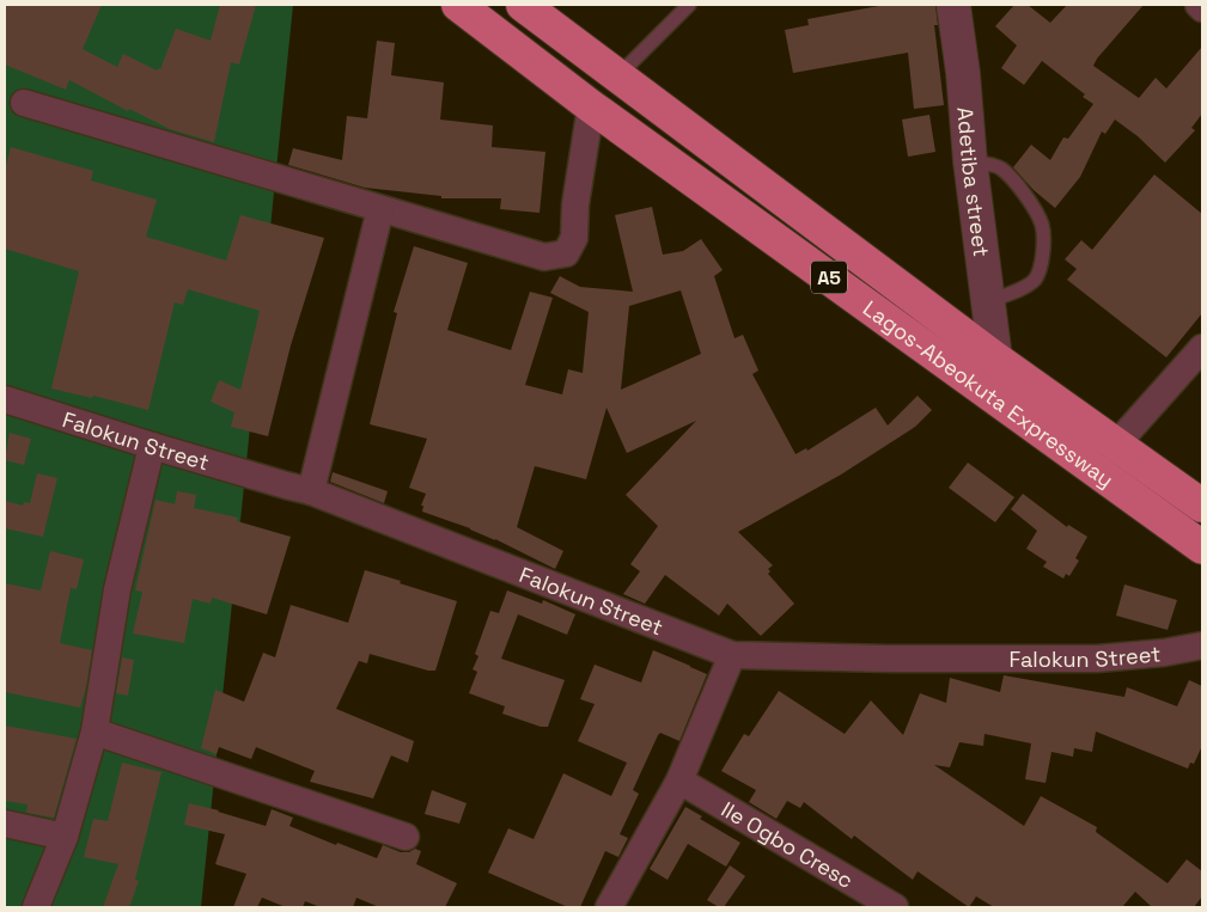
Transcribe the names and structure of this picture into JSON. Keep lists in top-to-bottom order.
{
  "streets": {
    "highway": ["A5", "Lagos-Abeokuta Expressway"],
    "street": ["Adetiba street", "Falokun Street", "Ile Ogbo Cresc"]
  },
  "crossings": [
    ["Adetiba street", "Lagos-Abeokuta Expressway"]
  ]
}
